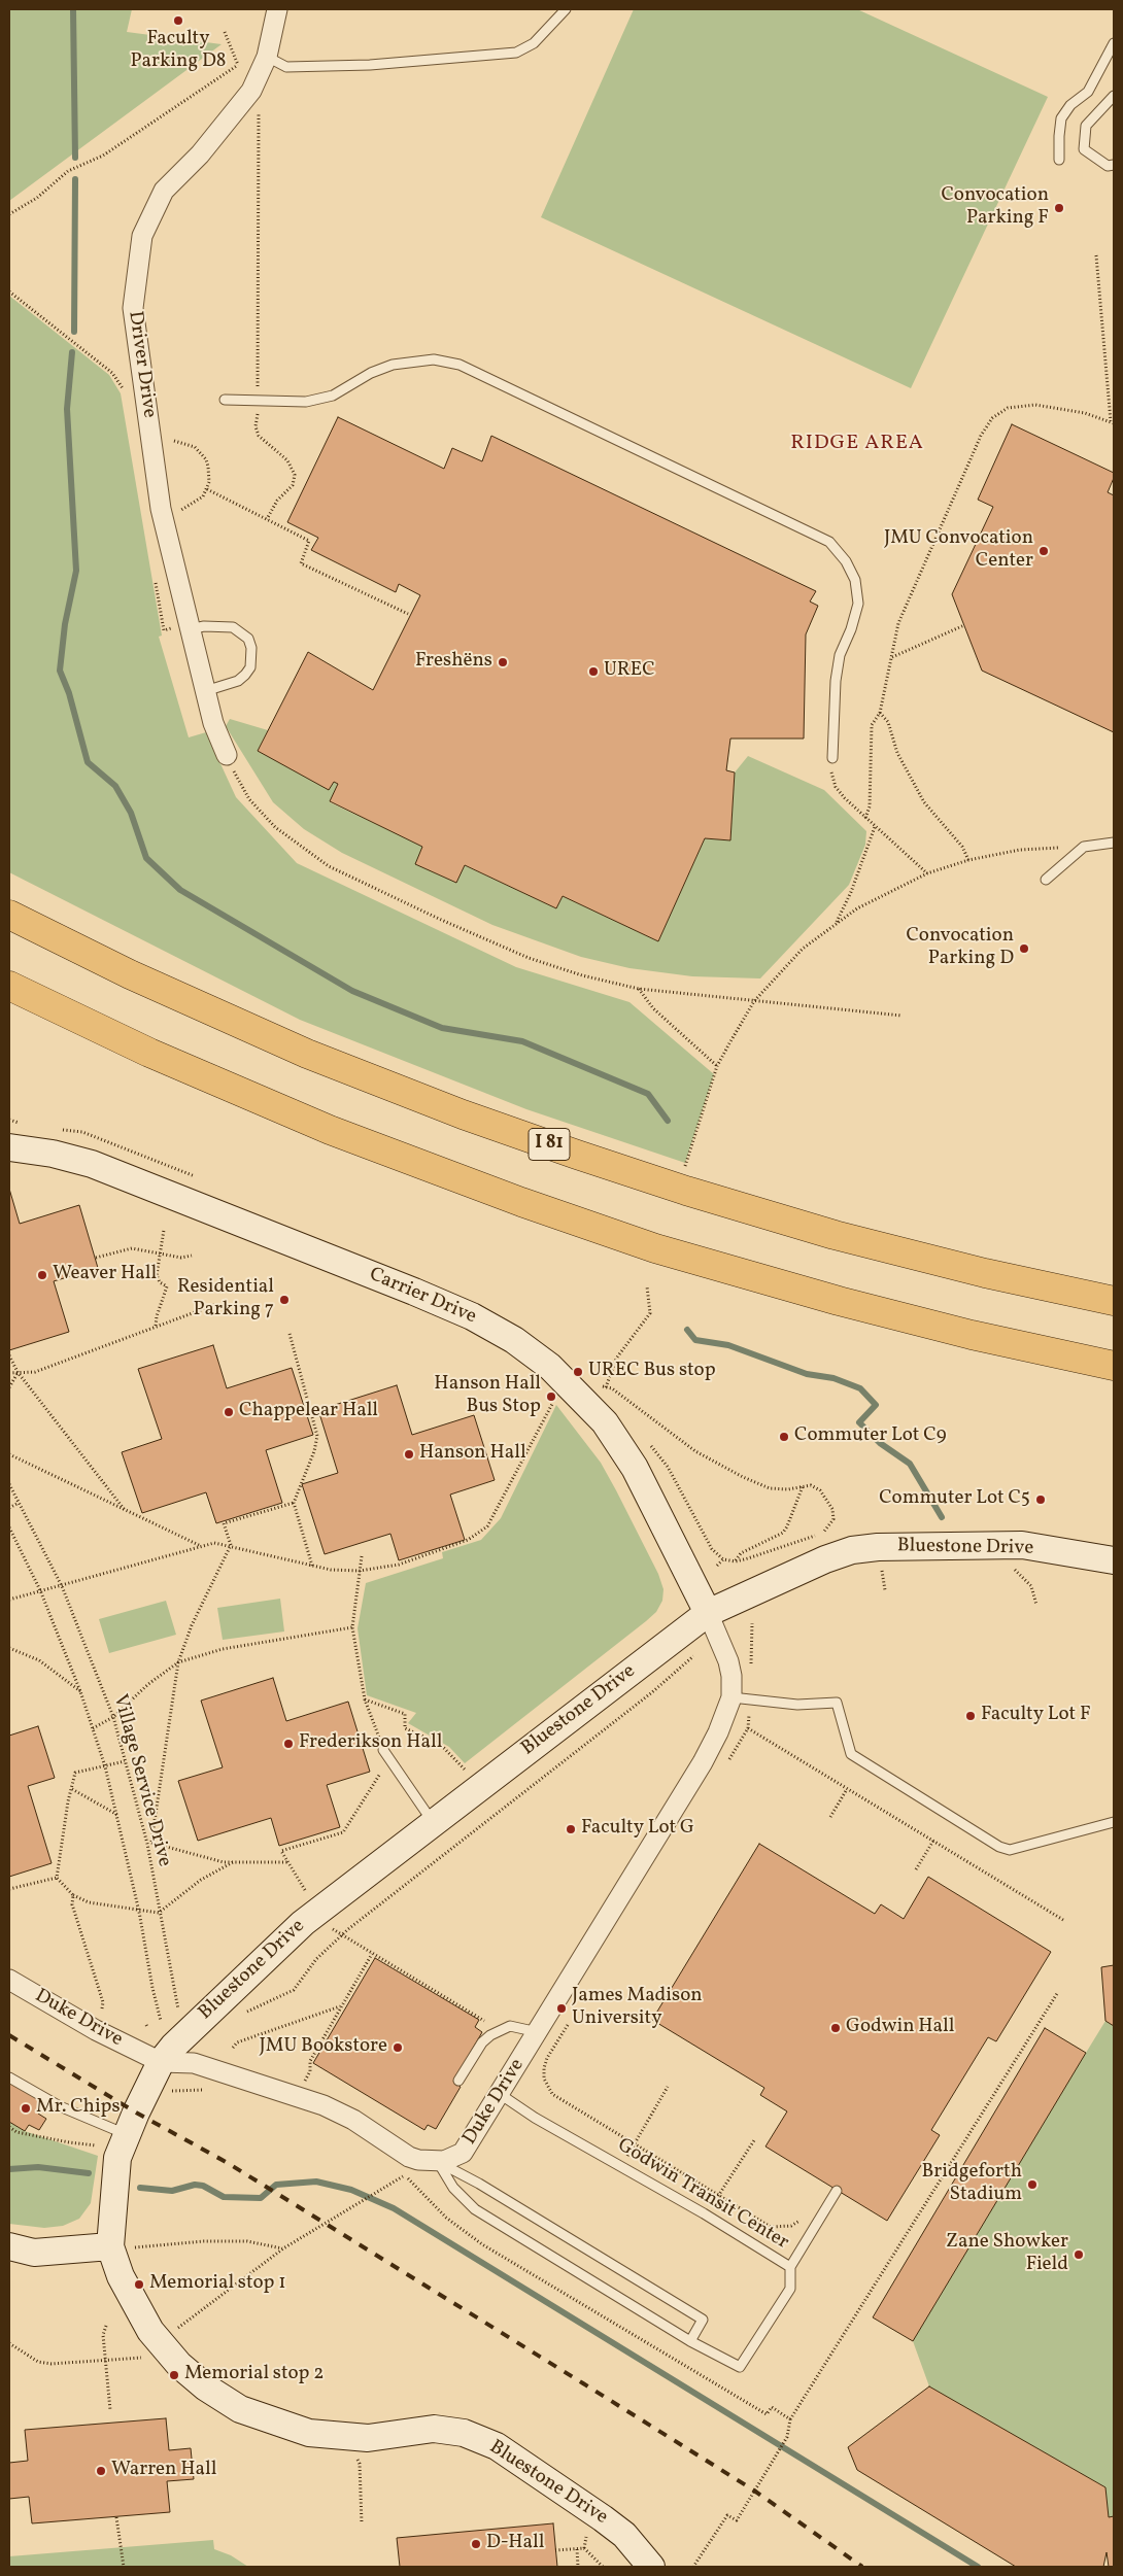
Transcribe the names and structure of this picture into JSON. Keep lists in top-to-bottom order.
{
  "streets": {
    "highway": ["I 81"],
    "street": [
      "Driver Drive",
      "Carrier Drive",
      "Bluestone Drive",
      "Duke Drive"
    ],
    "lane": ["Godwin Transit Center"],
    "path": ["Village Service Drive"]
  },
  "crossings": [
    ["Carrier Drive", "Bluestone Drive"],
    ["Carrier Drive", "Duke Drive"],
    ["Bluestone Drive", "Duke Drive"],
    ["Duke Drive", "Godwin Transit Center"]
  ],
  "districts": ["RIDGE AREA"],
  "places": [
    "Faculty Parking D8",
    "Convocation Parking F",
    "JMU Convocation Center",
    "Freshëns",
    "UREC",
    "Convocation Parking D",
    "Weaver Hall",
    "Residential Parking 7",
    "UREC Bus stop",
    "Hanson Hall Bus Stop",
    "Chappelear Hall",
    "Commuter Lot C9",
    "Hanson Hall",
    "Commuter Lot C5",
    "Faculty Lot F",
    "Frederikson Hall",
    "Faculty Lot G",
    "James Madison University",
    "Godwin Hall",
    "JMU Bookstore",
    "Mr. Chips",
    "Bridgeforth Stadium",
    "Zane Showker Field",
    "Memorial stop 1",
    "Memorial stop 2",
    "Warren Hall",
    "D-Hall"
  ]
}
